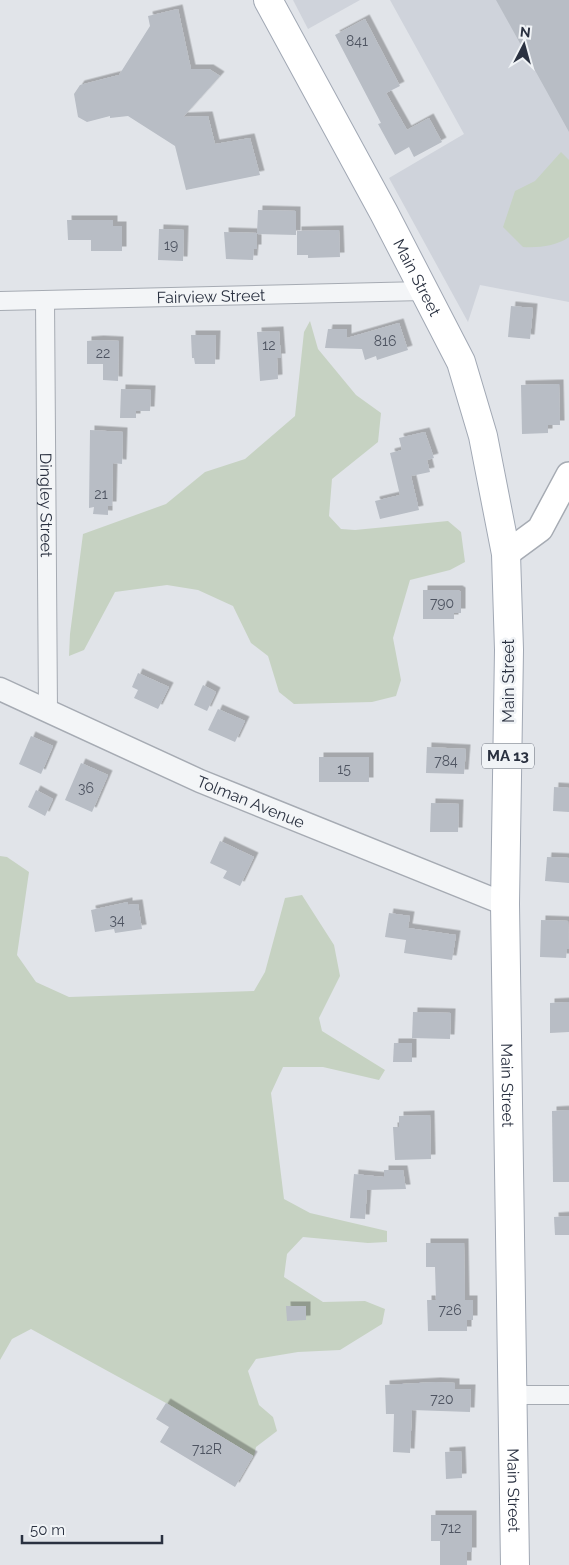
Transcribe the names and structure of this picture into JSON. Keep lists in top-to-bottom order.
{
  "streets": {
    "main road": ["Main Street", "MA 13"],
    "street": ["Fairview Street", "Dingley Street", "Tolman Avenue"]
  },
  "crossings": [
    ["Main Street", "Fairview Street"],
    ["Main Street", "Tolman Avenue"],
    ["Fairview Street", "Dingley Street"],
    ["Dingley Street", "Tolman Avenue"]
  ],
  "house_numbers": [
    "841",
    "19",
    "816",
    "12",
    "22",
    "21",
    "790",
    "784",
    "15",
    "36",
    "34",
    "726",
    "720",
    "712R",
    "712"
  ],
  "scale_bar": "50 m",
  "north": "top"
}
